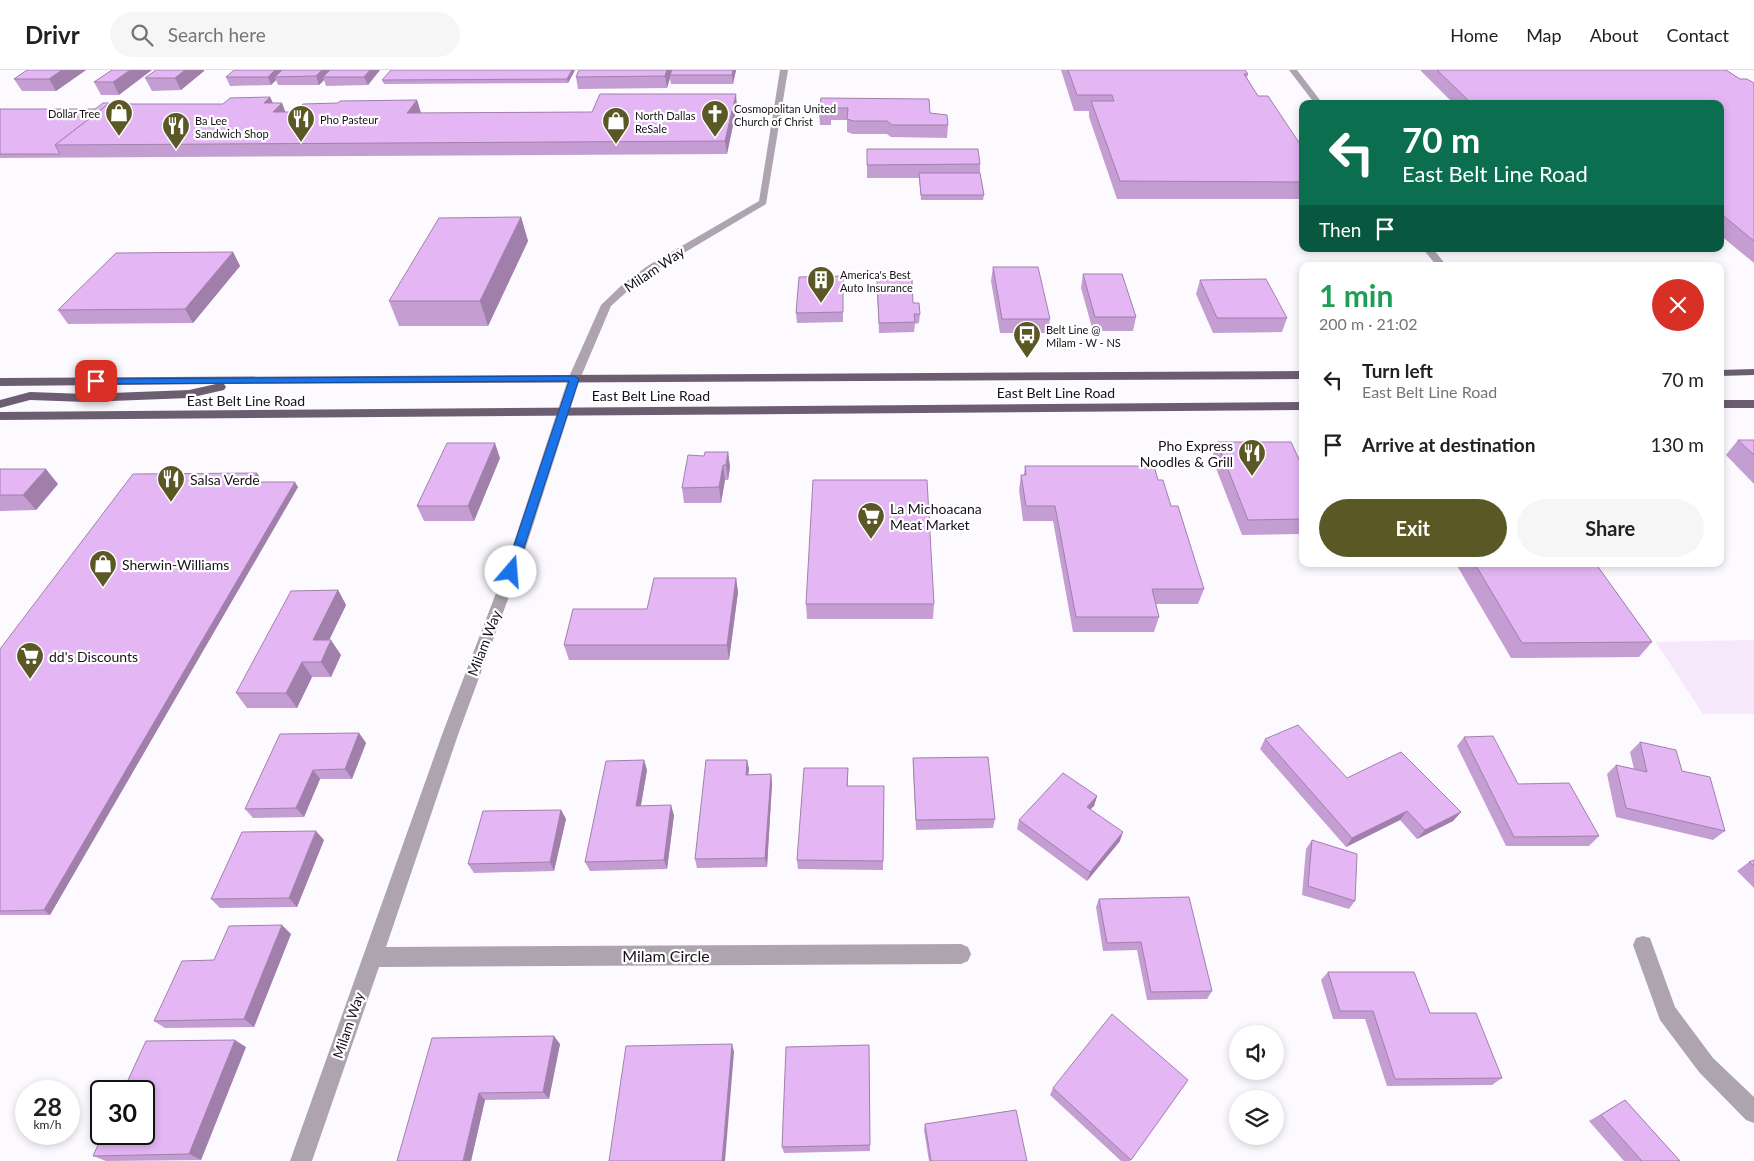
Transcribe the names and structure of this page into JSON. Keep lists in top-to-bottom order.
{
  "streets": {
    "main road": ["East Belt Line Road"],
    "street": ["Milam Way", "Milam Circle"]
  },
  "crossings": [
    ["Milam Way", "East Belt Line Road"],
    ["Milam Way", "Milam Circle"]
  ],
  "places": {
    "shop": ["Dollar Tree", "North Dallas ReSale", "Sherwin-Williams"],
    "church": ["Cosmopolitan United Church of Christ"],
    "restaurant": [
      "Pho Pasteur",
      "Ba Lee Sandwich Shop",
      "Pho Express Noodles & Grill",
      "Salsa Verde"
    ],
    "building": ["America's Best Auto Insurance"],
    "bus stop": ["Belt Line @ Milam - W - NS"],
    "supermarket": ["La Michoacana Meat Market", "dd's Discounts"]
  },
  "page": {
    "header": "Drivr",
    "search": "Search here",
    "nav": [
      "Home",
      "Map",
      "About",
      "Contact"
    ],
    "turn": ["70 m", "East Belt Line Road"],
    "then": "Then",
    "heading": ["1 min", "200 m · 21:02"],
    "list": [
      {
        "name": "Turn left",
        "note": "East Belt Line Road",
        "value": "70 m"
      },
      {
        "name": "Arrive at destination",
        "value": "130 m"
      }
    ],
    "buttons": ["Exit", "Share"],
    "speed": "28 km/h",
    "limit": "30"
  }
}
